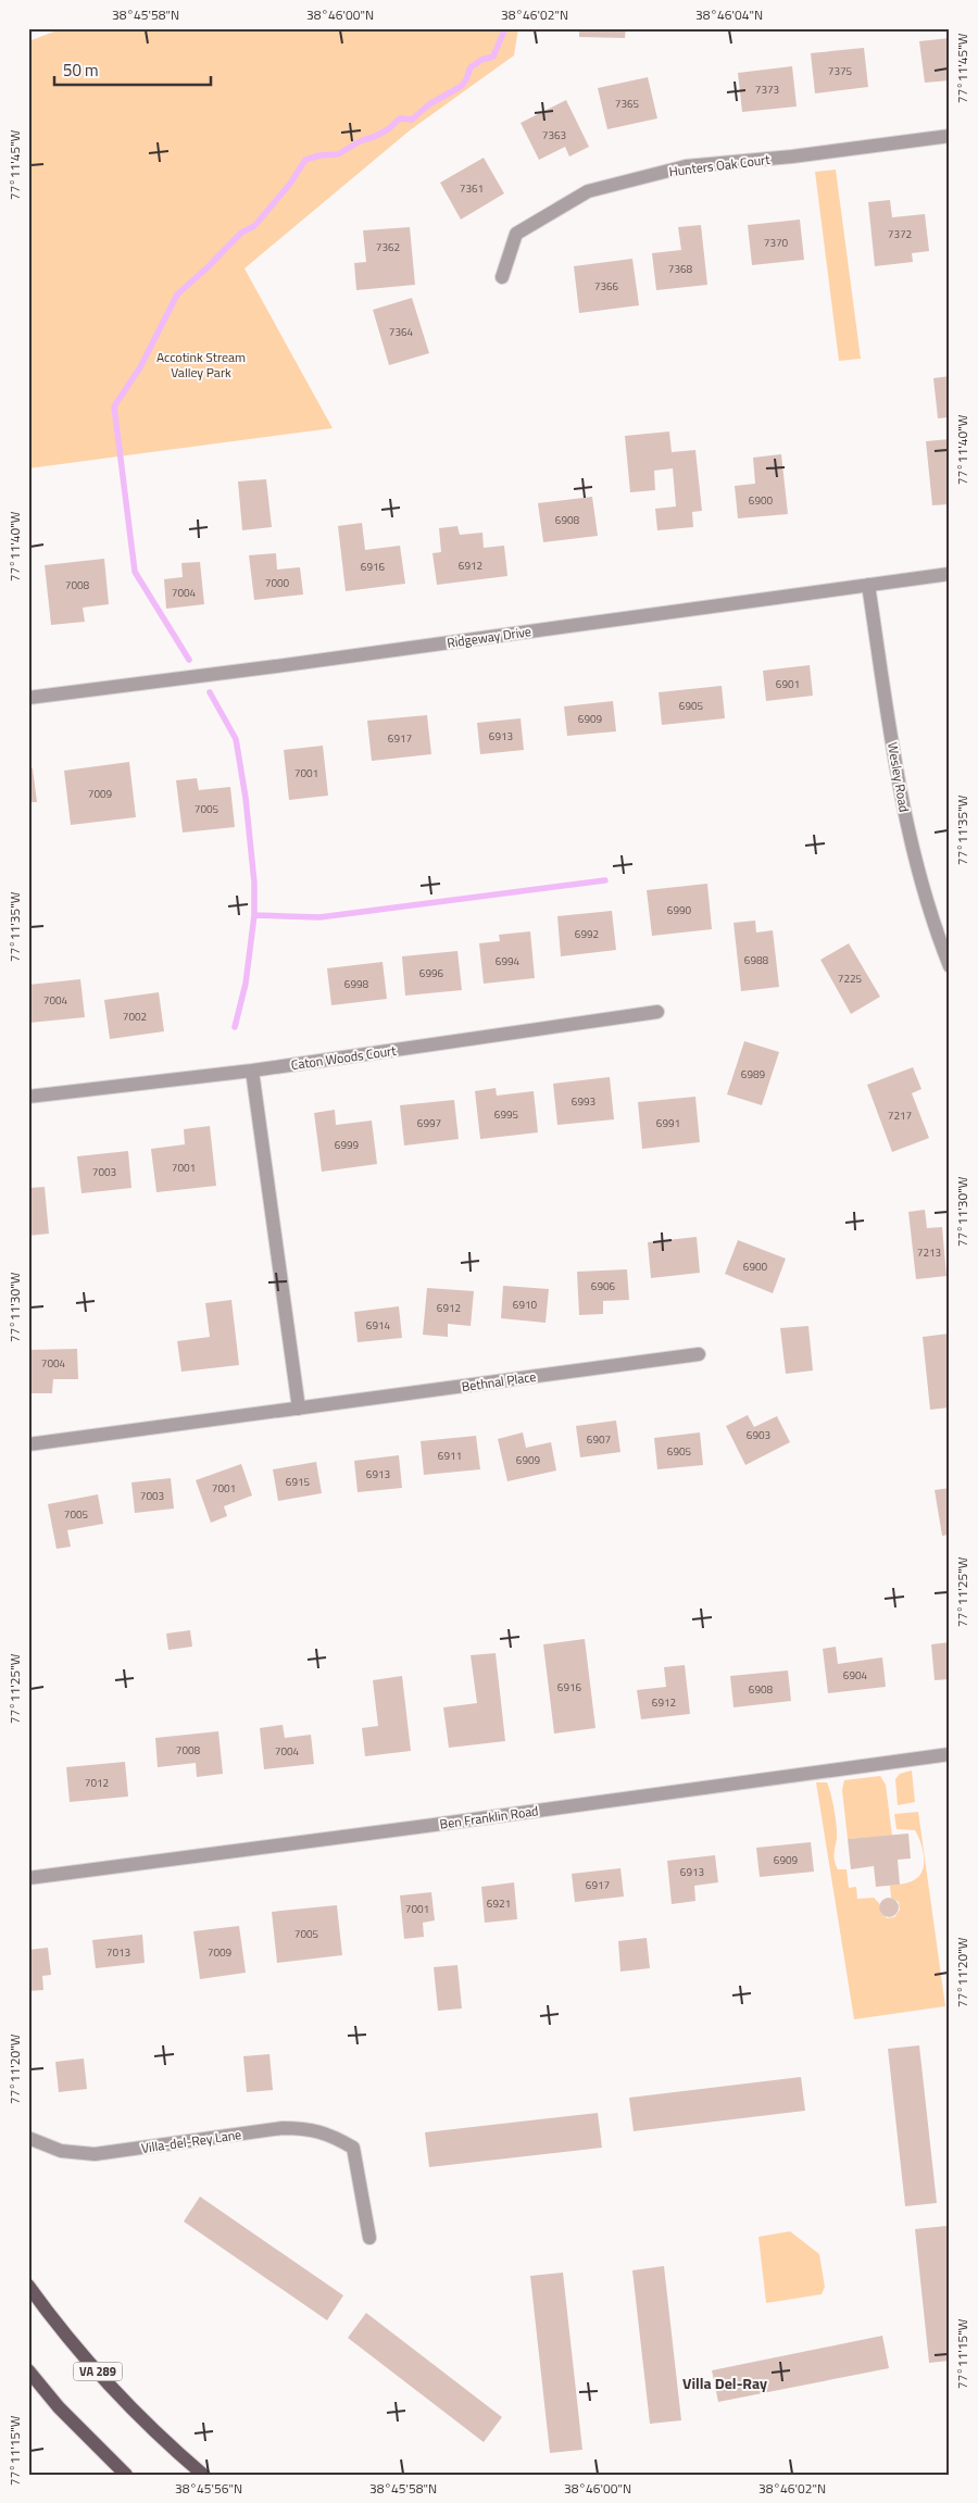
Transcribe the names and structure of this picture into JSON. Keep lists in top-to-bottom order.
{
  "streets": {
    "main road": ["VA 289"],
    "street": [
      "Hunters Oak Court",
      "Ridgeway Drive",
      "Wesley Road",
      "Caton Woods Court",
      "Bethnal Place",
      "Ben Franklin Road",
      "Villa-del-Rey Lane"
    ]
  },
  "crossings": [
    ["Ridgeway Drive", "Wesley Road"]
  ],
  "districts": ["Villa Del-Ray"],
  "parks": ["Accotink Stream Valley Park"],
  "house_numbers": [
    "7375",
    "7373",
    "7365",
    "7363",
    "7361",
    "7372",
    "7370",
    "7362",
    "7368",
    "7366",
    "7364",
    "6900",
    "6908",
    "6912",
    "6916",
    "7000",
    "7008",
    "7004",
    "6901",
    "6905",
    "6909",
    "6913",
    "6917",
    "7001",
    "7009",
    "7005",
    "6990",
    "6992",
    "6988",
    "6994",
    "6996",
    "7225",
    "6998",
    "7004",
    "7002",
    "6989",
    "6993",
    "6995",
    "7217",
    "6997",
    "6991",
    "6999",
    "7001",
    "7003",
    "7213",
    "6900",
    "6906",
    "6910",
    "6912",
    "6914",
    "7004",
    "6903",
    "6907",
    "6905",
    "6911",
    "6909",
    "6913",
    "6915",
    "7001",
    "7003",
    "7005",
    "6904",
    "6916",
    "6908",
    "6912",
    "7008",
    "7004",
    "7012",
    "6909",
    "6913",
    "6917",
    "6921",
    "7001",
    "7005",
    "7013",
    "7009"
  ],
  "scale_bar": "50 m",
  "coordinates": [
    "38°45'58\"N",
    "38°46'00\"N",
    "38°46'02\"N",
    "38°46'04\"N",
    "77°11'45\"W",
    "77°11'40\"W",
    "77°11'35\"W",
    "77°11'30\"W",
    "77°11'25\"W",
    "77°11'20\"W",
    "77°11'15\"W",
    "38°45'56\"N"
  ]
}
